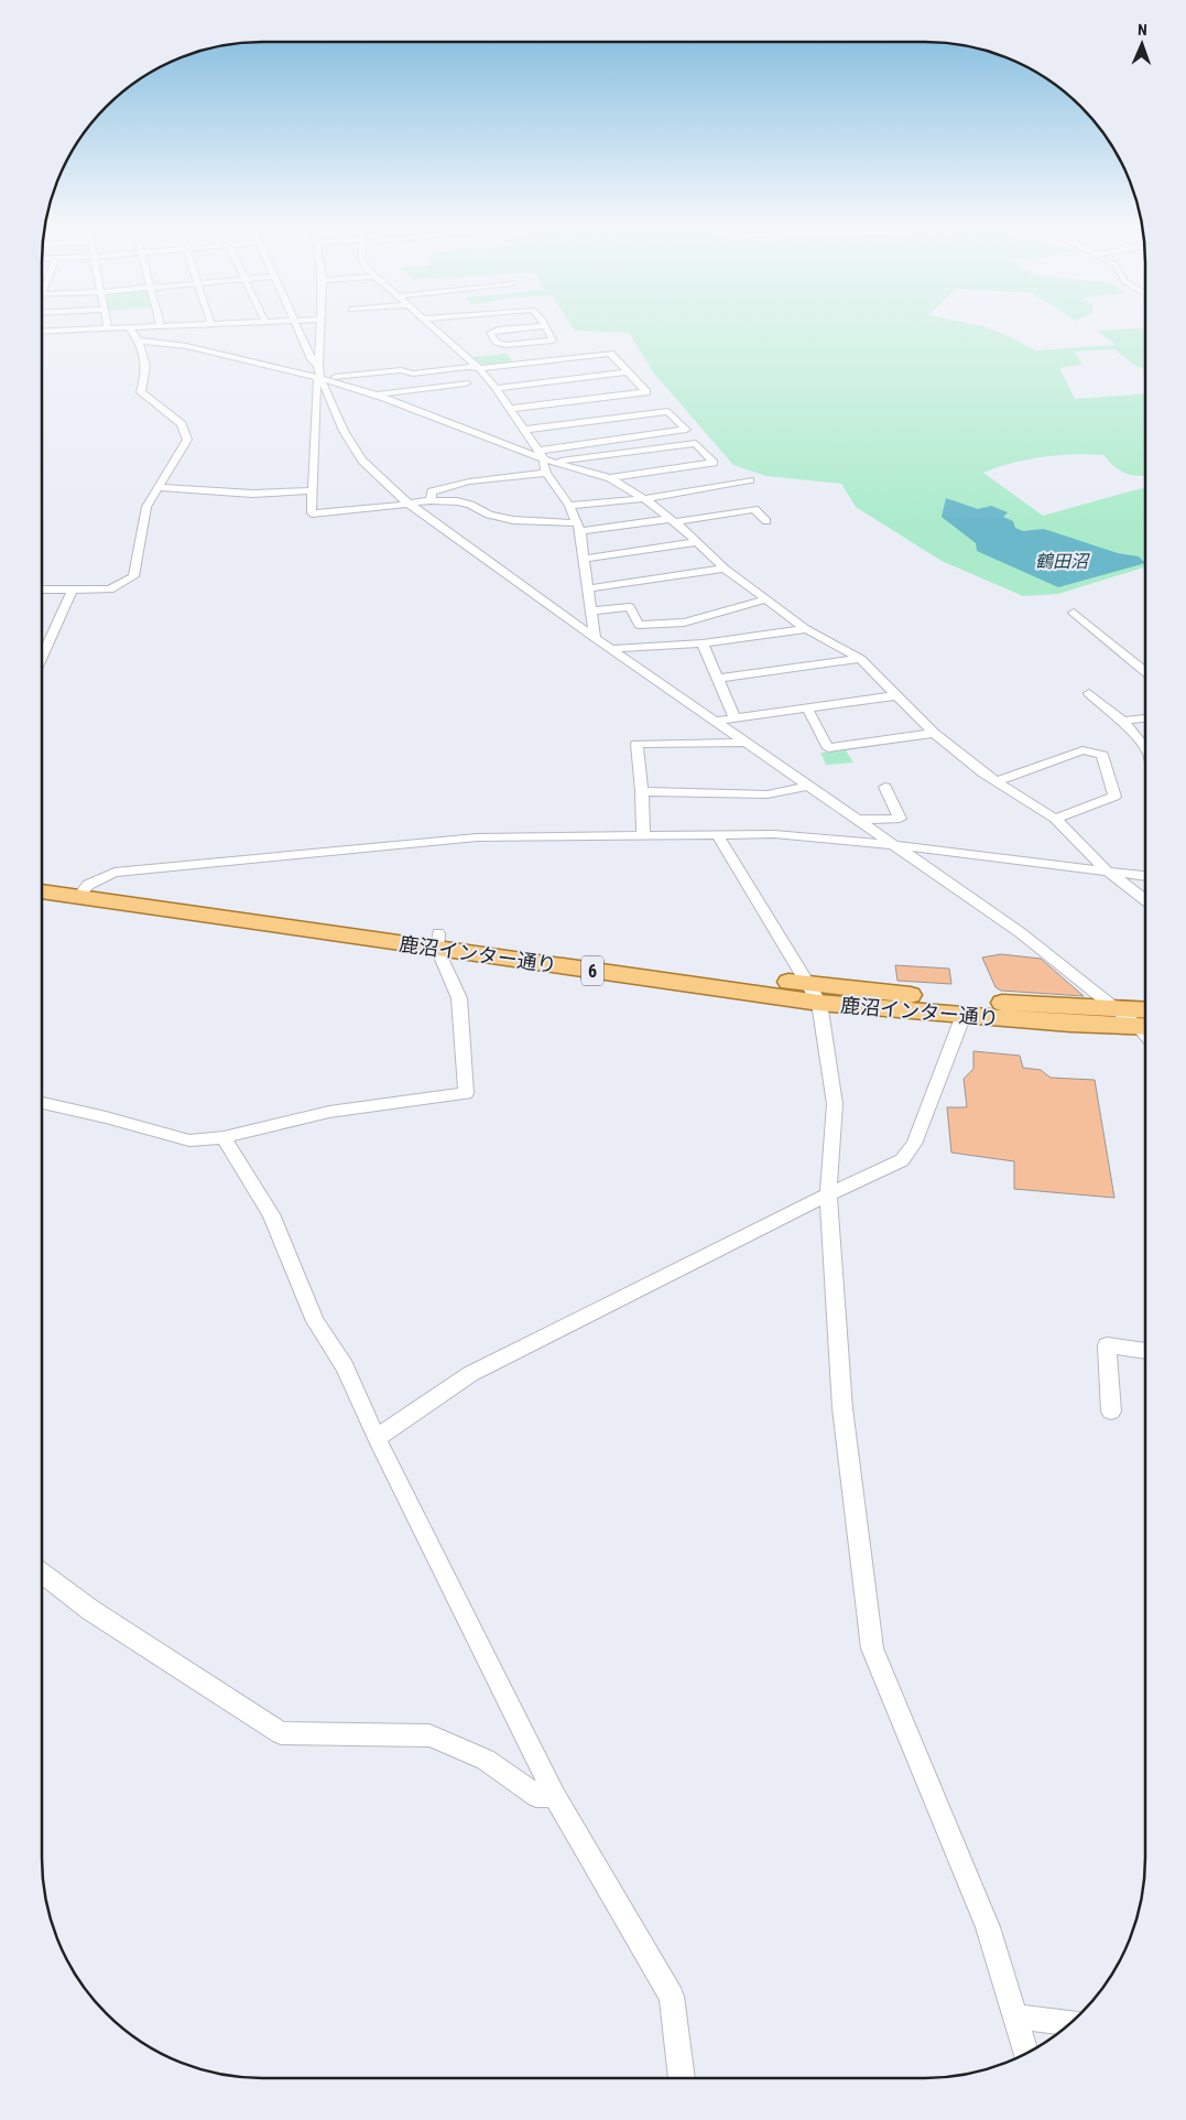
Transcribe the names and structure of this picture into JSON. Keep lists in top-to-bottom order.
{
  "streets": {
    "main road": ["鹿沼インター通り", "6"]
  },
  "water": ["鶴田沼"],
  "north": "top"
}
